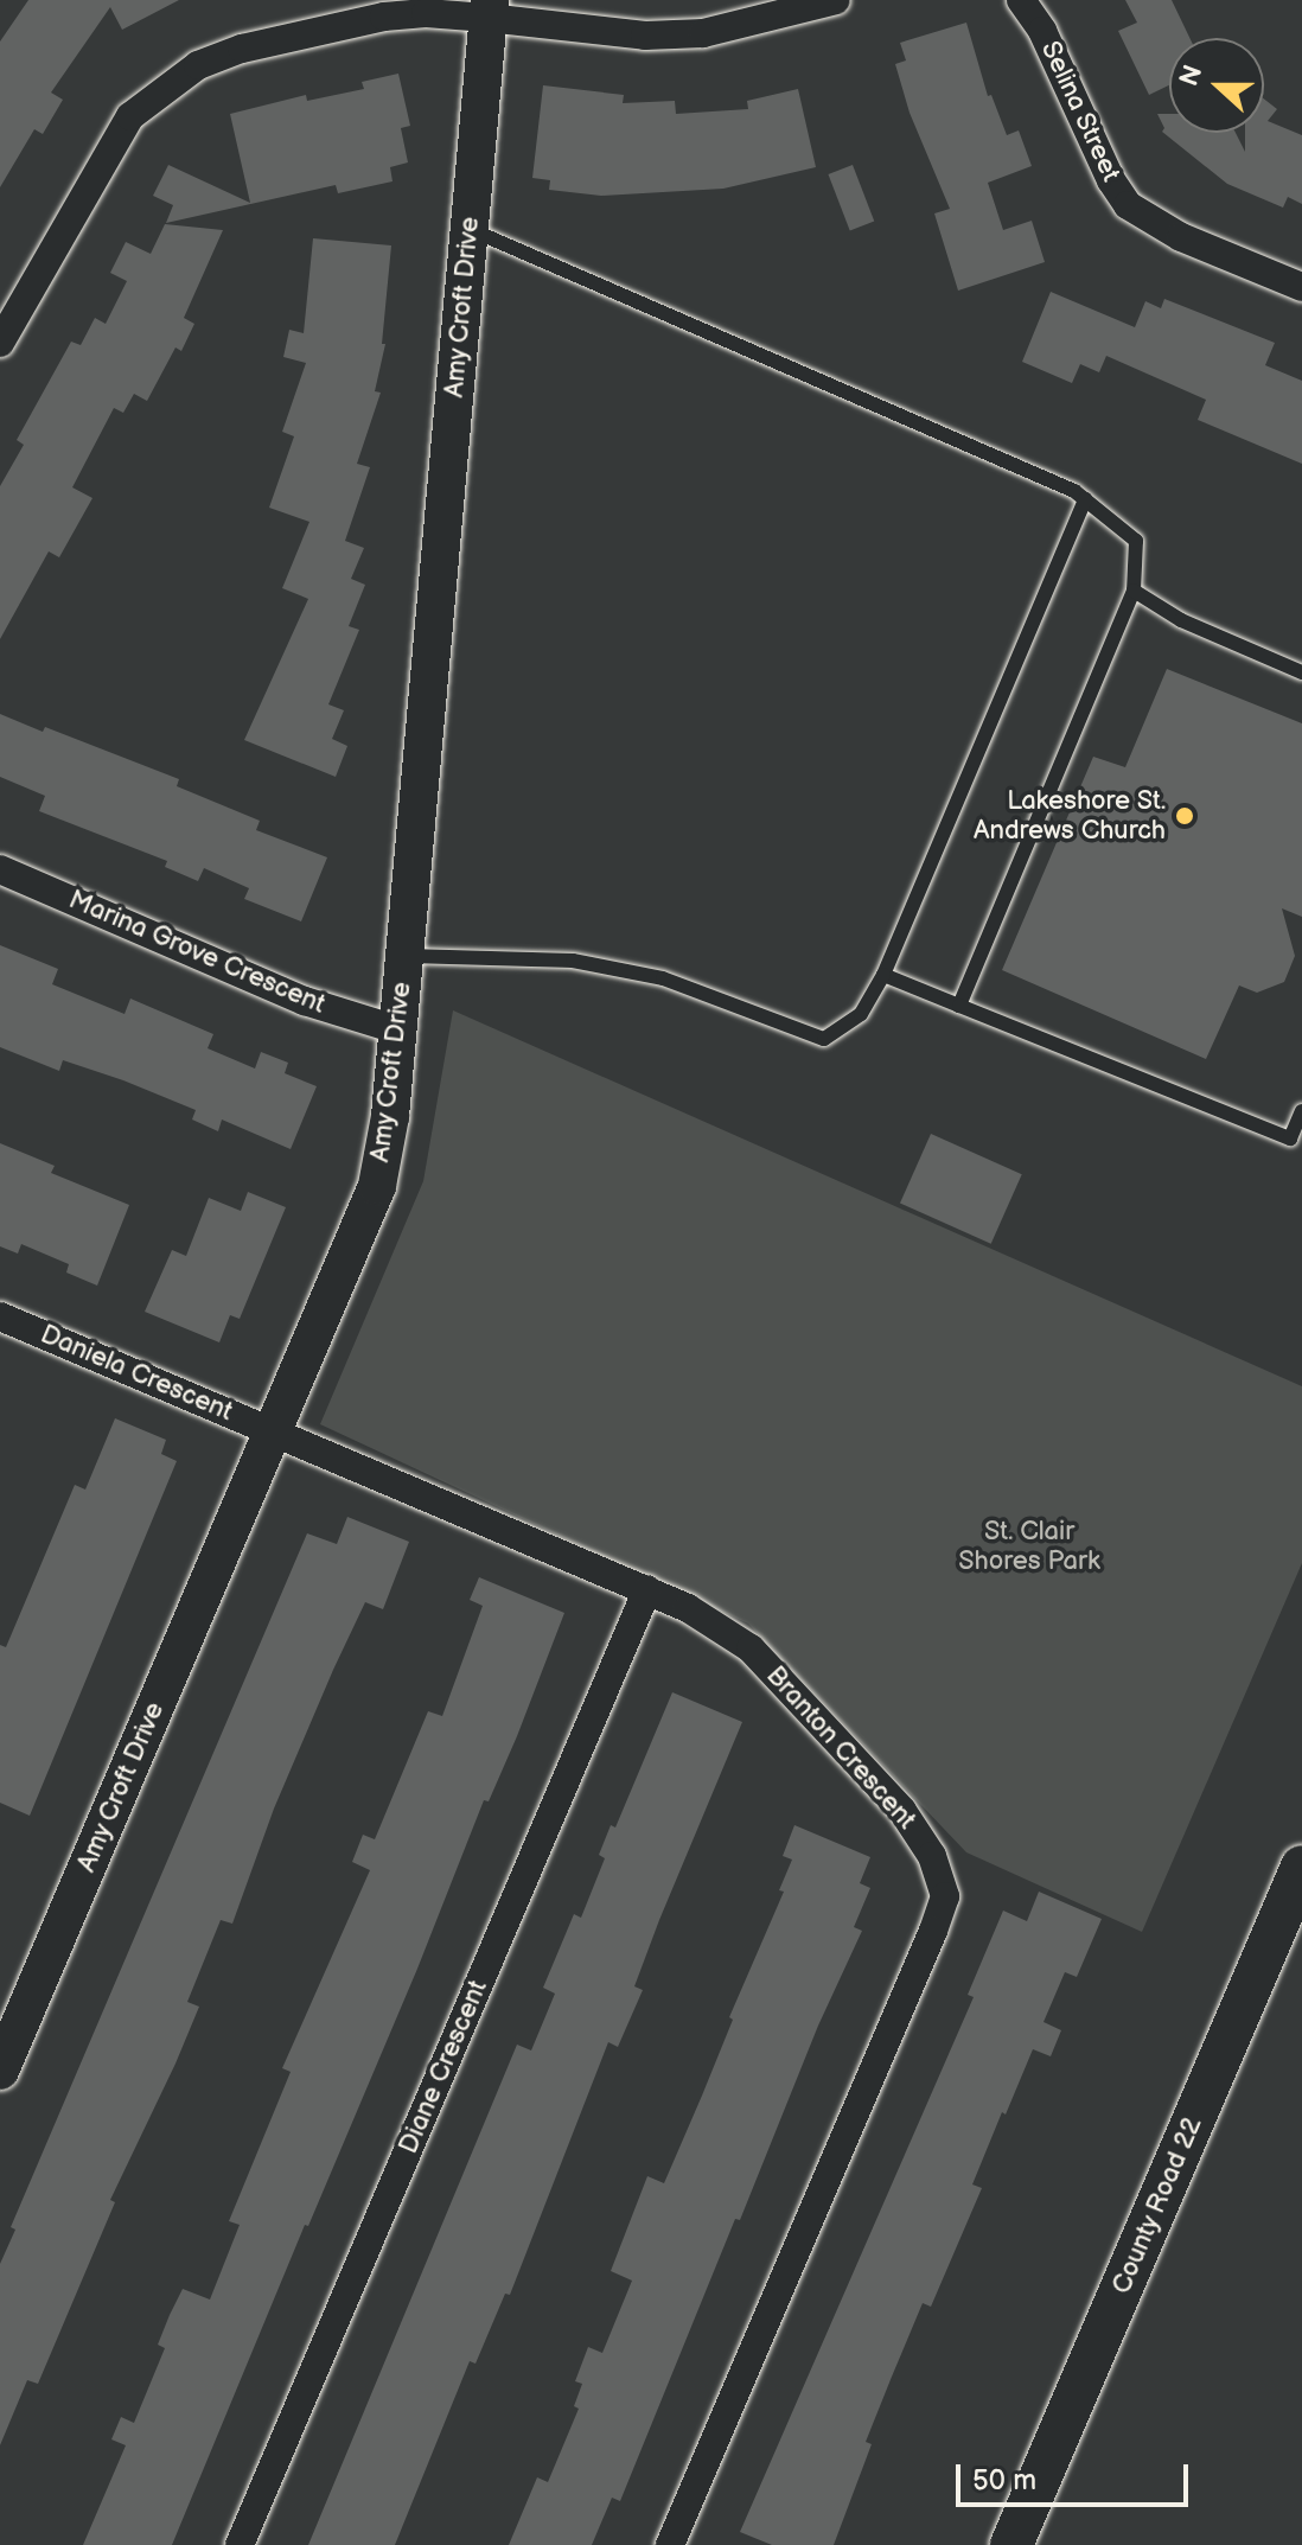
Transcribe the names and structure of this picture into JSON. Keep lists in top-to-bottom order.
{
  "streets": {
    "main road": ["County Road 22"],
    "street": [
      "Selina Street",
      "Amy Croft Drive",
      "Marina Grove Crescent",
      "Daniela Crescent",
      "Branton Crescent",
      "Diane Crescent"
    ]
  },
  "crossings": [
    ["Amy Croft Drive", "Marina Grove Crescent"],
    ["Amy Croft Drive", "Daniela Crescent"],
    ["Amy Croft Drive", "Branton Crescent"],
    ["Daniela Crescent", "Branton Crescent"],
    ["Branton Crescent", "Diane Crescent"]
  ],
  "parks": ["St. Clair Shores Park"],
  "places": ["Lakeshore St. Andrews Church"],
  "scale_bar": "50 m",
  "north": "left"
}
